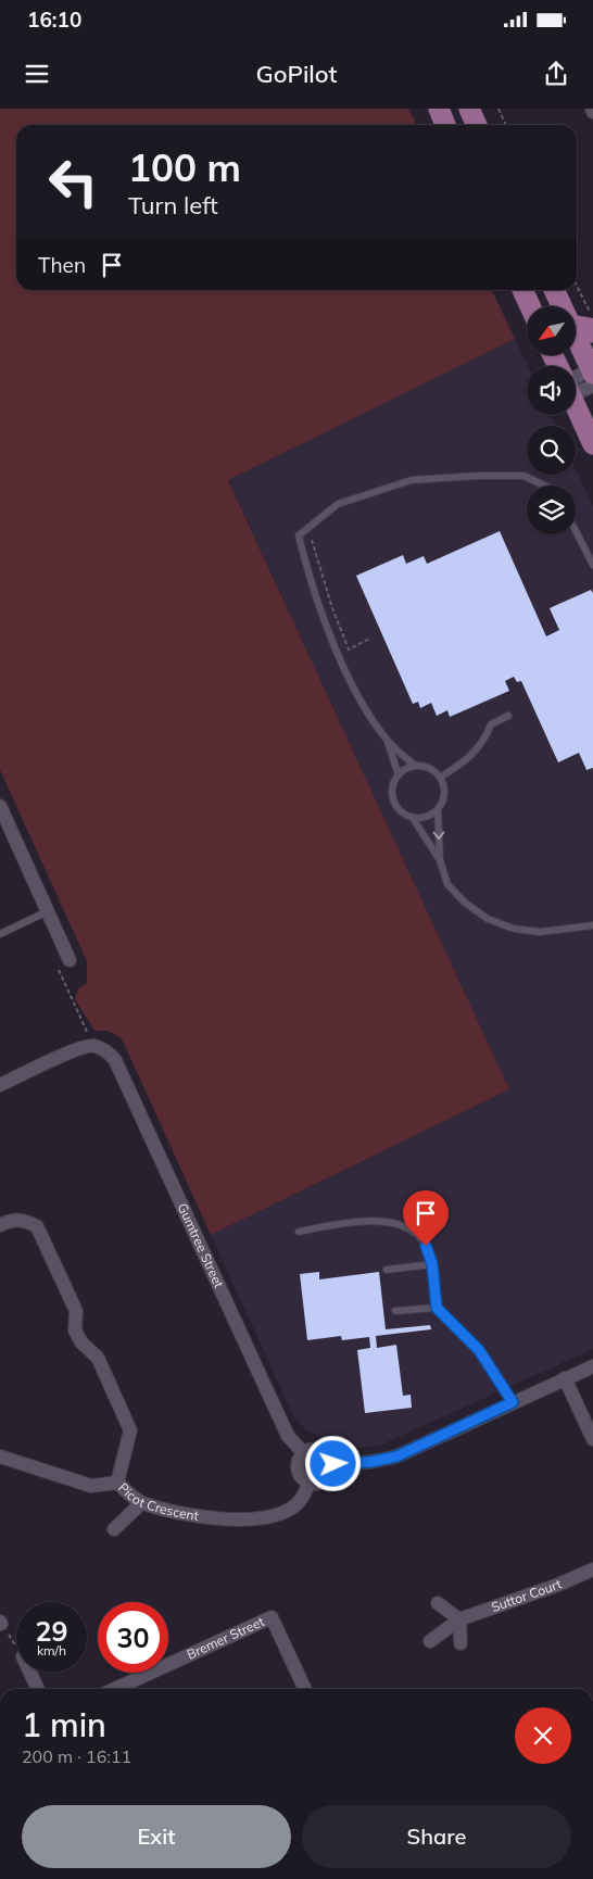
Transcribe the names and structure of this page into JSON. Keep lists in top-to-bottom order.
{
  "streets": {
    "street": [
      "Gumtree Street",
      "Picot Crescent",
      "Suttor Court",
      "Bremer Street"
    ]
  },
  "crossings": [
    ["Gumtree Street", "Picot Crescent"]
  ],
  "north": "bottom left",
  "page": {
    "status": "16:10",
    "header": "GoPilot",
    "turn": ["100 m", "Turn left"],
    "then": "Then",
    "speed": "29 km/h",
    "limit": "30",
    "heading": ["1 min", "200 m · 16:11"],
    "buttons": ["Exit", "Share"]
  }
}
